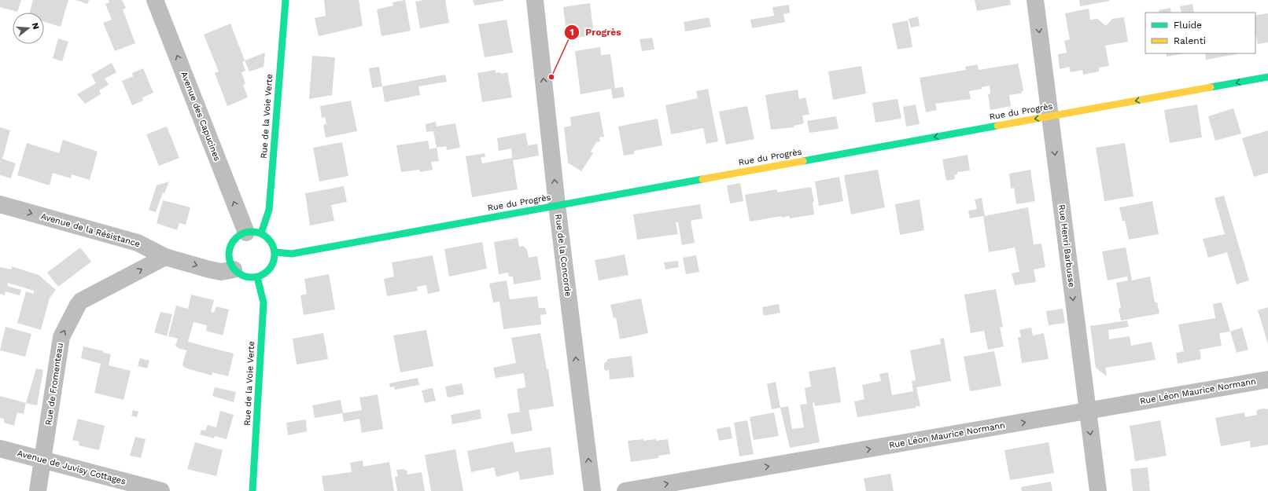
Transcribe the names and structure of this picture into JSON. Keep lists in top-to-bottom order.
{
  "streets": {
    "street": [
      "Rue du Progrès",
      "Avenue des Capucines",
      "Rue de la Voie Verte",
      "Avenue de la Résistance",
      "Rue Henri Barbusse",
      "Rue de la Concorde",
      "Rue de Fromenteau",
      "Rue Léon Maurice Normann",
      "Avenue de Juvisy Cottages"
    ]
  },
  "crossings": [
    ["Rue du Progrès", "Avenue des Capucines"],
    ["Rue du Progrès", "Rue de la Voie Verte"],
    ["Rue du Progrès", "Avenue de la Résistance"],
    ["Rue du Progrès", "Rue Henri Barbusse"],
    ["Rue du Progrès", "Rue de la Concorde"],
    ["Avenue des Capucines", "Rue de la Voie Verte"],
    ["Avenue des Capucines", "Avenue de la Résistance"],
    ["Rue de la Voie Verte", "Avenue de la Résistance"],
    ["Avenue de la Résistance", "Rue de Fromenteau"],
    ["Rue Henri Barbusse", "Rue Léon Maurice Normann"],
    ["Rue de Fromenteau", "Avenue de Juvisy Cottages"]
  ],
  "one_way": [
    "Rue du Progrès",
    "Avenue des Capucines",
    "Avenue de la Résistance",
    "Rue Henri Barbusse",
    "Rue de la Concorde",
    "Rue de Fromenteau",
    "Rue Léon Maurice Normann"
  ],
  "places": ["Progrès"],
  "legend": ["Fluide", "Ralenti"],
  "north": "right"
}
